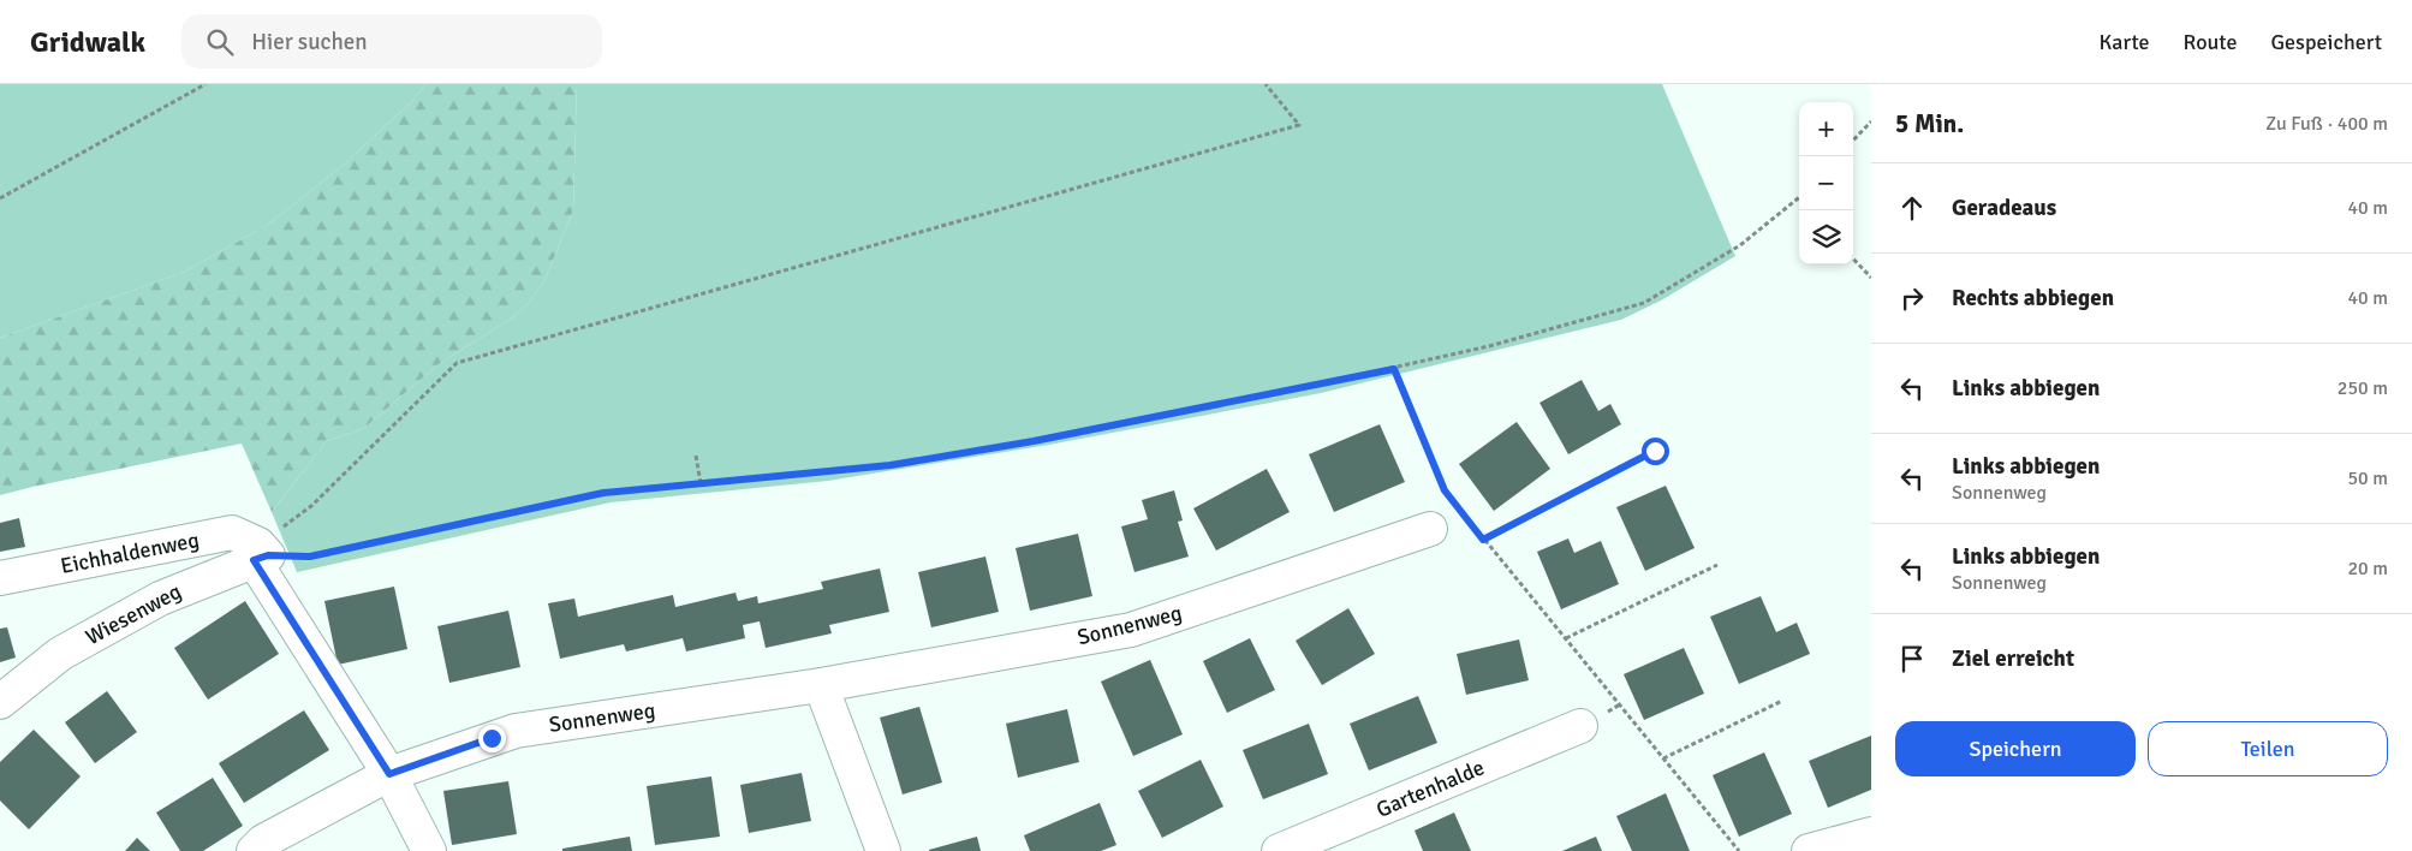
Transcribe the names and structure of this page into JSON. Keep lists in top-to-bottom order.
{
  "streets": {
    "street": [
      "Eichhaldenweg",
      "Wiesenweg",
      "Sonnenweg",
      "Gartenhalde"
    ]
  },
  "crossings": [
    ["Eichhaldenweg", "Wiesenweg"]
  ],
  "page": {
    "header": "Gridwalk",
    "search": "Hier suchen",
    "nav": ["Karte", "Route", "Gespeichert"],
    "heading": ["5 Min.", "Zu Fuß · 400 m"],
    "map_buttons": ["+", "−"],
    "list": [
      ["Geradeaus", "40 m"],
      ["Rechts abbiegen", "40 m"],
      ["Links abbiegen", "250 m"],
      ["Links abbiegen", "Sonnenweg", "50 m"],
      ["Links abbiegen", "Sonnenweg", "20 m"],
      "Ziel erreicht"
    ],
    "buttons": ["Speichern", "Teilen"]
  }
}
